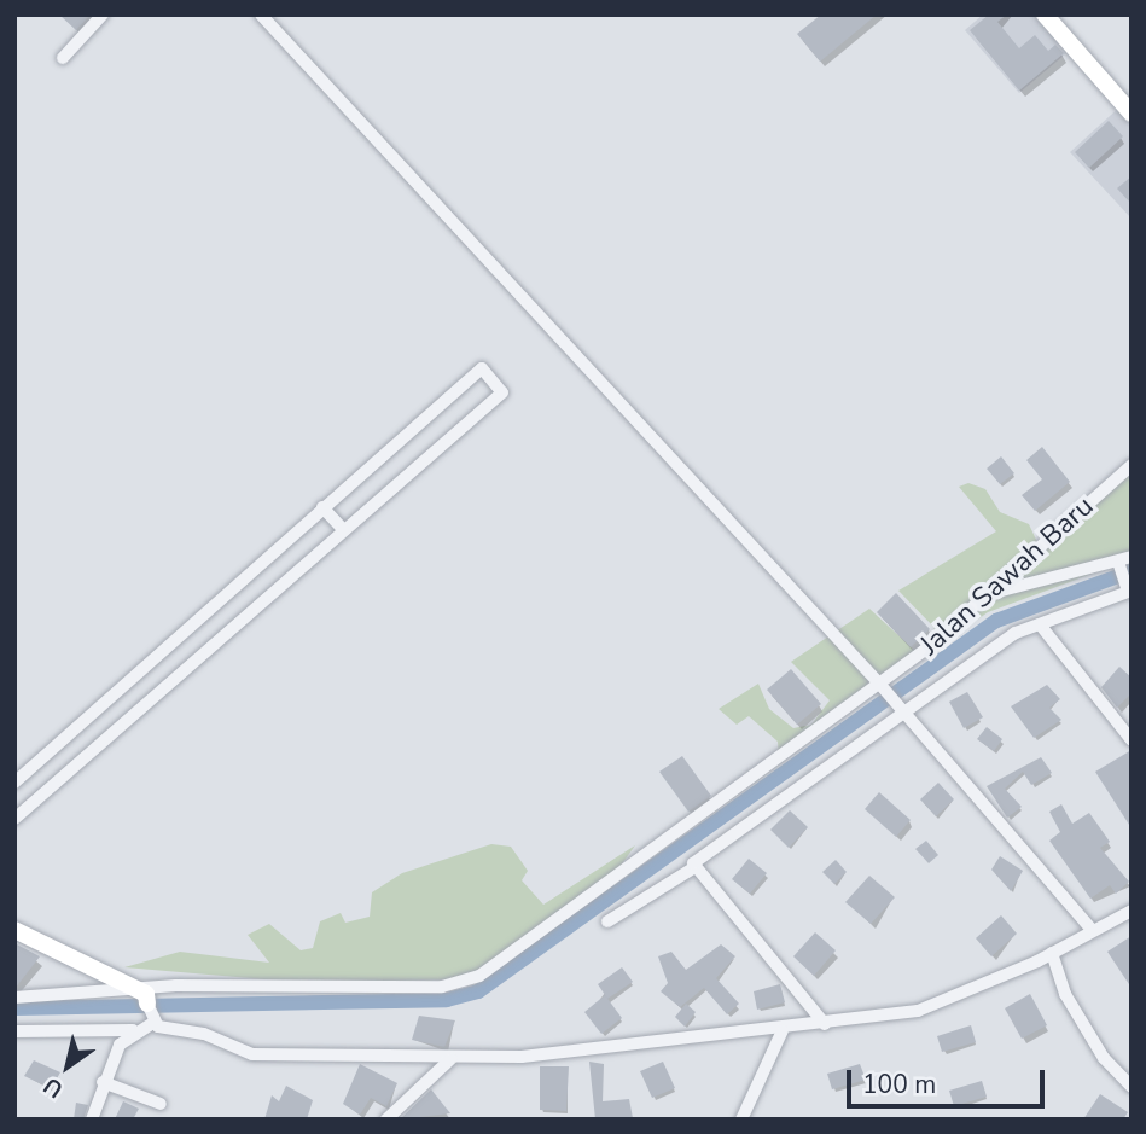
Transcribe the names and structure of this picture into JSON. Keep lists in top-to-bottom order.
{
  "streets": {
    "street": ["Jalan Sawah Baru"]
  },
  "scale_bar": "100 m",
  "north": "bottom left"
}
